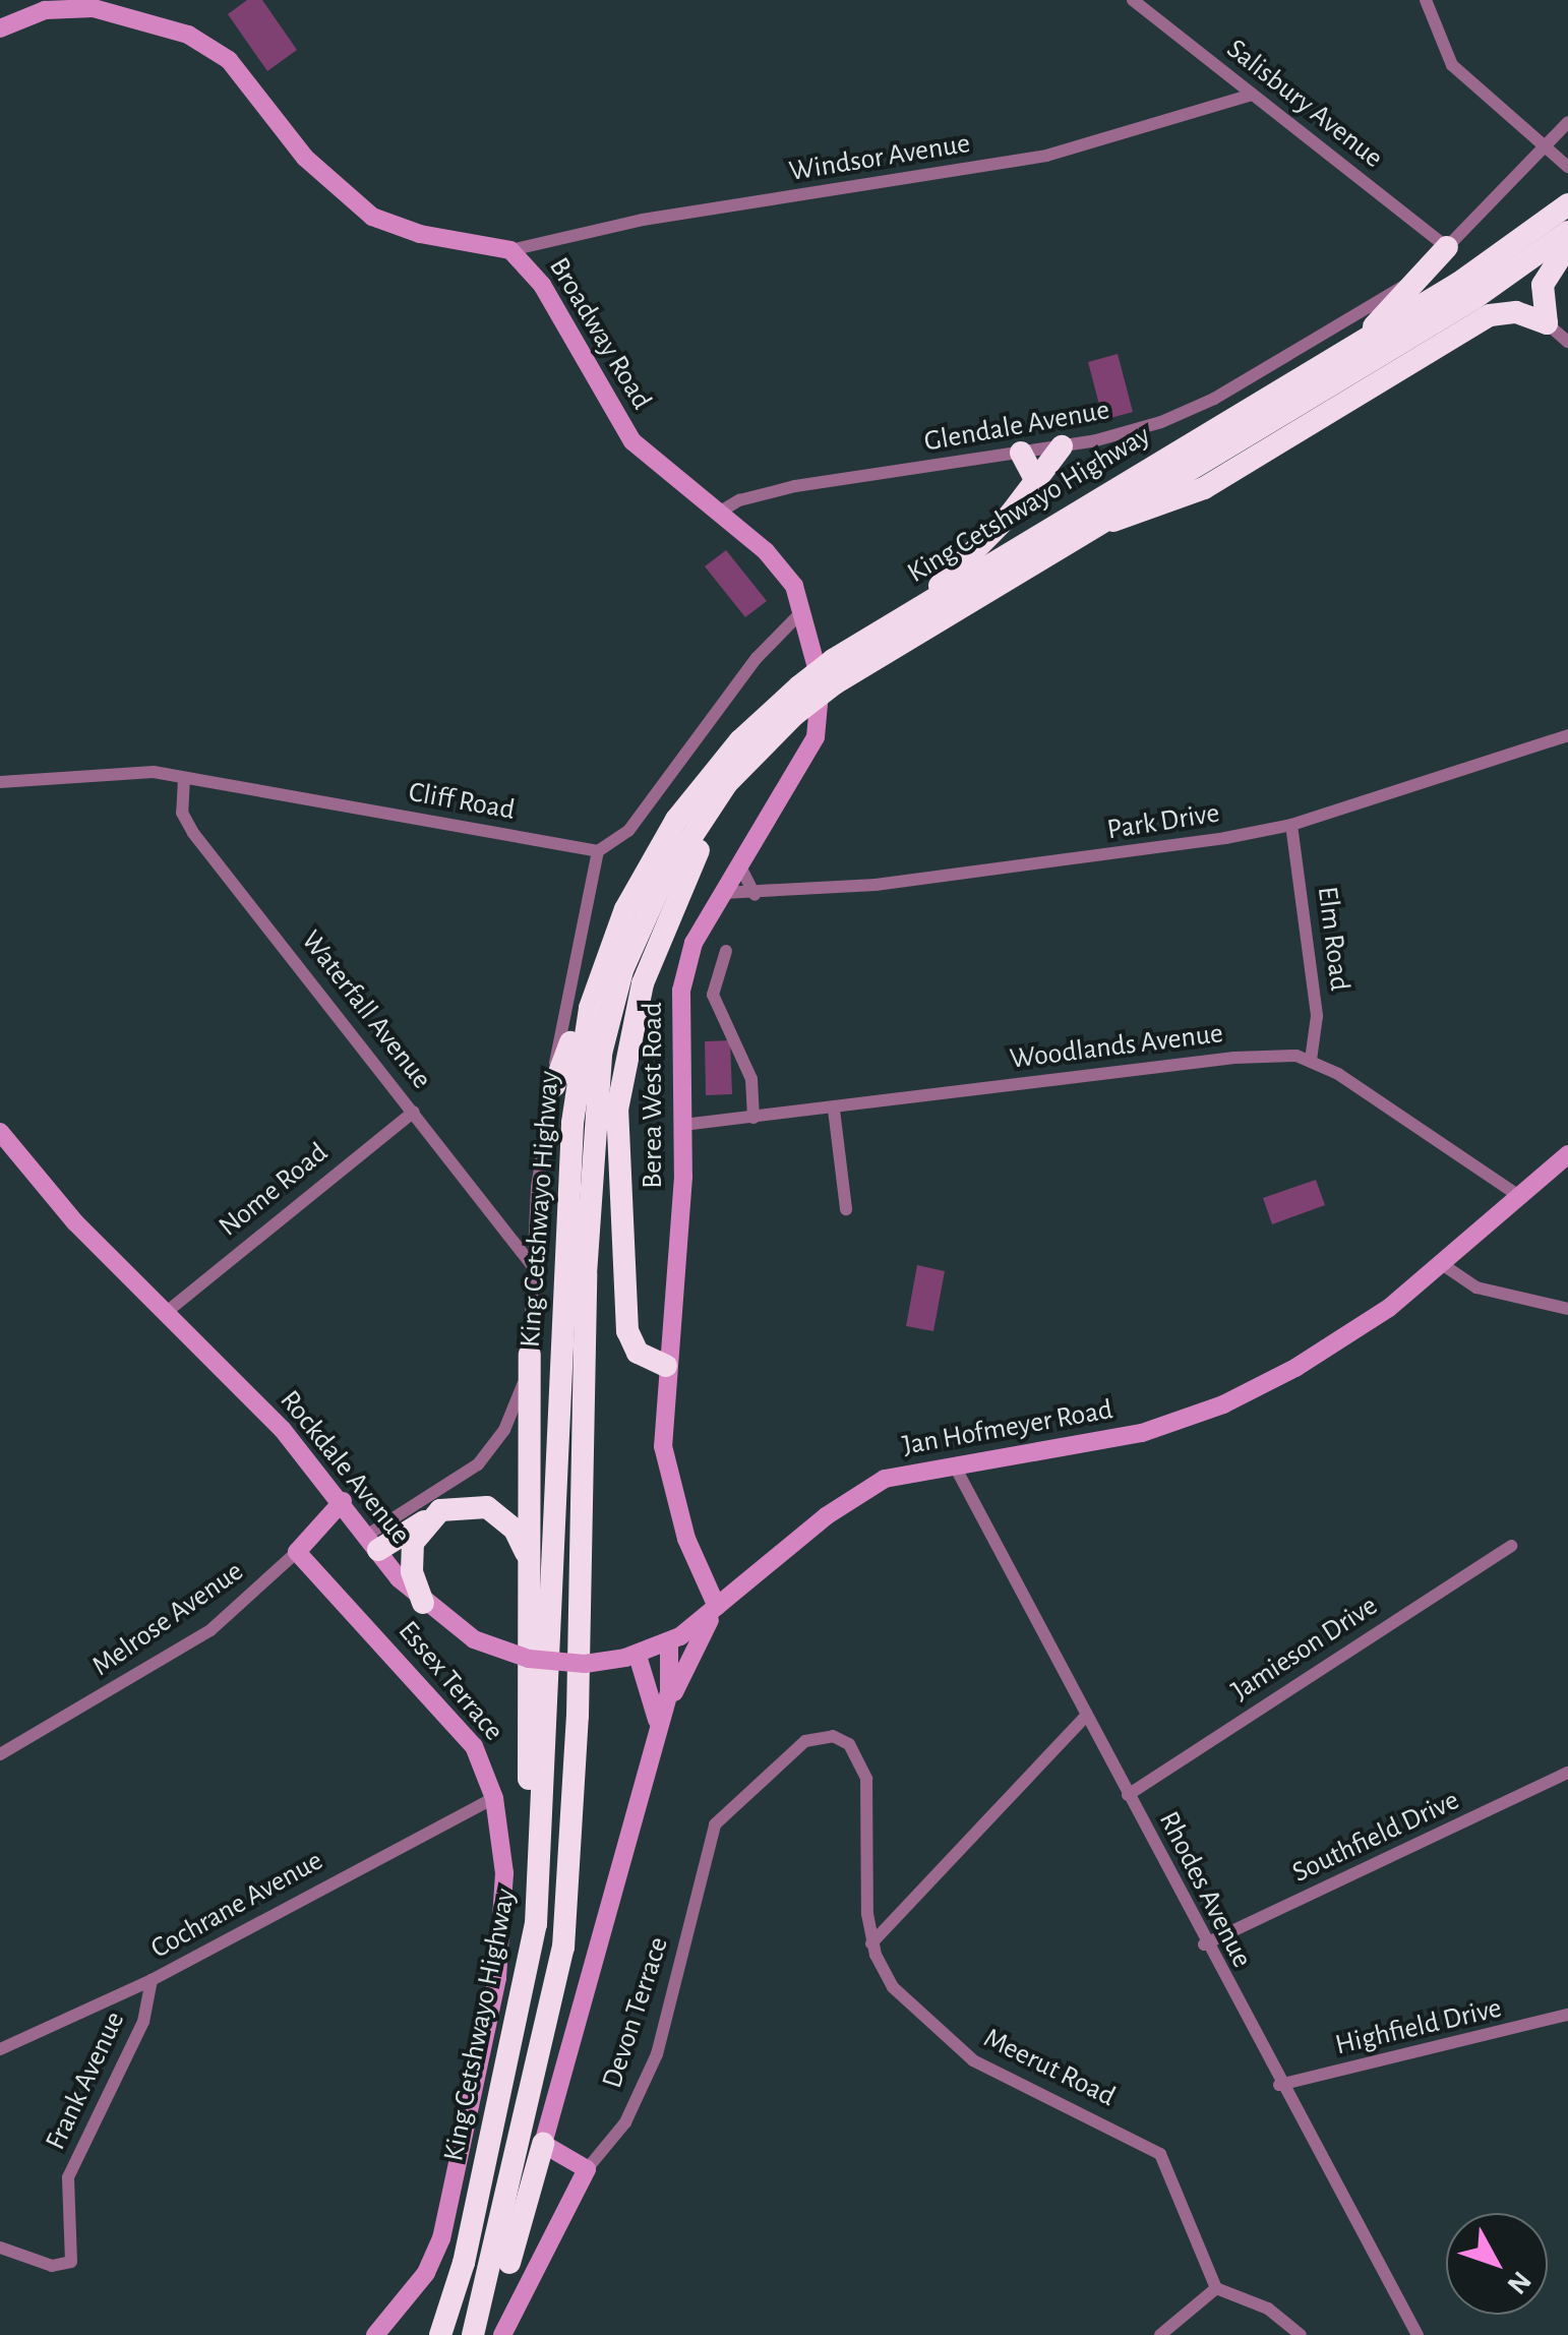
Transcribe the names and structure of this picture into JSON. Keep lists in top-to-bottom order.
{
  "streets": {
    "highway": ["King Cetshwayo Highway"],
    "street": [
      "Salisbury Avenue",
      "Windsor Avenue",
      "Broadway Road",
      "Glendale Avenue",
      "Cliff Road",
      "Park Drive",
      "Elm Road",
      "Waterfall Avenue",
      "Woodlands Avenue",
      "Berea West Road",
      "Nome Road",
      "Jan Hofmeyer Road",
      "Rockdale Avenue",
      "Melrose Avenue",
      "Jamieson Drive",
      "Essex Terrace",
      "Southfield Drive",
      "Rhodes Avenue",
      "Cochrane Avenue",
      "Devon Terrace",
      "Highfield Drive",
      "Meerut Road",
      "Frank Avenue"
    ]
  },
  "crossings": [
    ["Salisbury Avenue", "Windsor Avenue"],
    ["Windsor Avenue", "Broadway Road"],
    ["Broadway Road", "Glendale Avenue"],
    ["Broadway Road", "Berea West Road"],
    ["Cliff Road", "Waterfall Avenue"],
    ["Park Drive", "Elm Road"],
    ["Park Drive", "Berea West Road"],
    ["Elm Road", "Woodlands Avenue"],
    ["Waterfall Avenue", "Nome Road"],
    ["Woodlands Avenue", "Berea West Road"],
    ["Berea West Road", "Jan Hofmeyer Road"],
    ["Berea West Road", "Rockdale Avenue"],
    ["Nome Road", "Rockdale Avenue"],
    ["Jan Hofmeyer Road", "Rockdale Avenue"],
    ["Jan Hofmeyer Road", "Rhodes Avenue"],
    ["Rockdale Avenue", "Melrose Avenue"],
    ["Melrose Avenue", "Essex Terrace"],
    ["Jamieson Drive", "Rhodes Avenue"],
    ["Essex Terrace", "Cochrane Avenue"],
    ["Southfield Drive", "Rhodes Avenue"],
    ["Rhodes Avenue", "Highfield Drive"],
    ["Cochrane Avenue", "Frank Avenue"],
    ["Devon Terrace", "Meerut Road"]
  ],
  "north": "bottom right"
}
